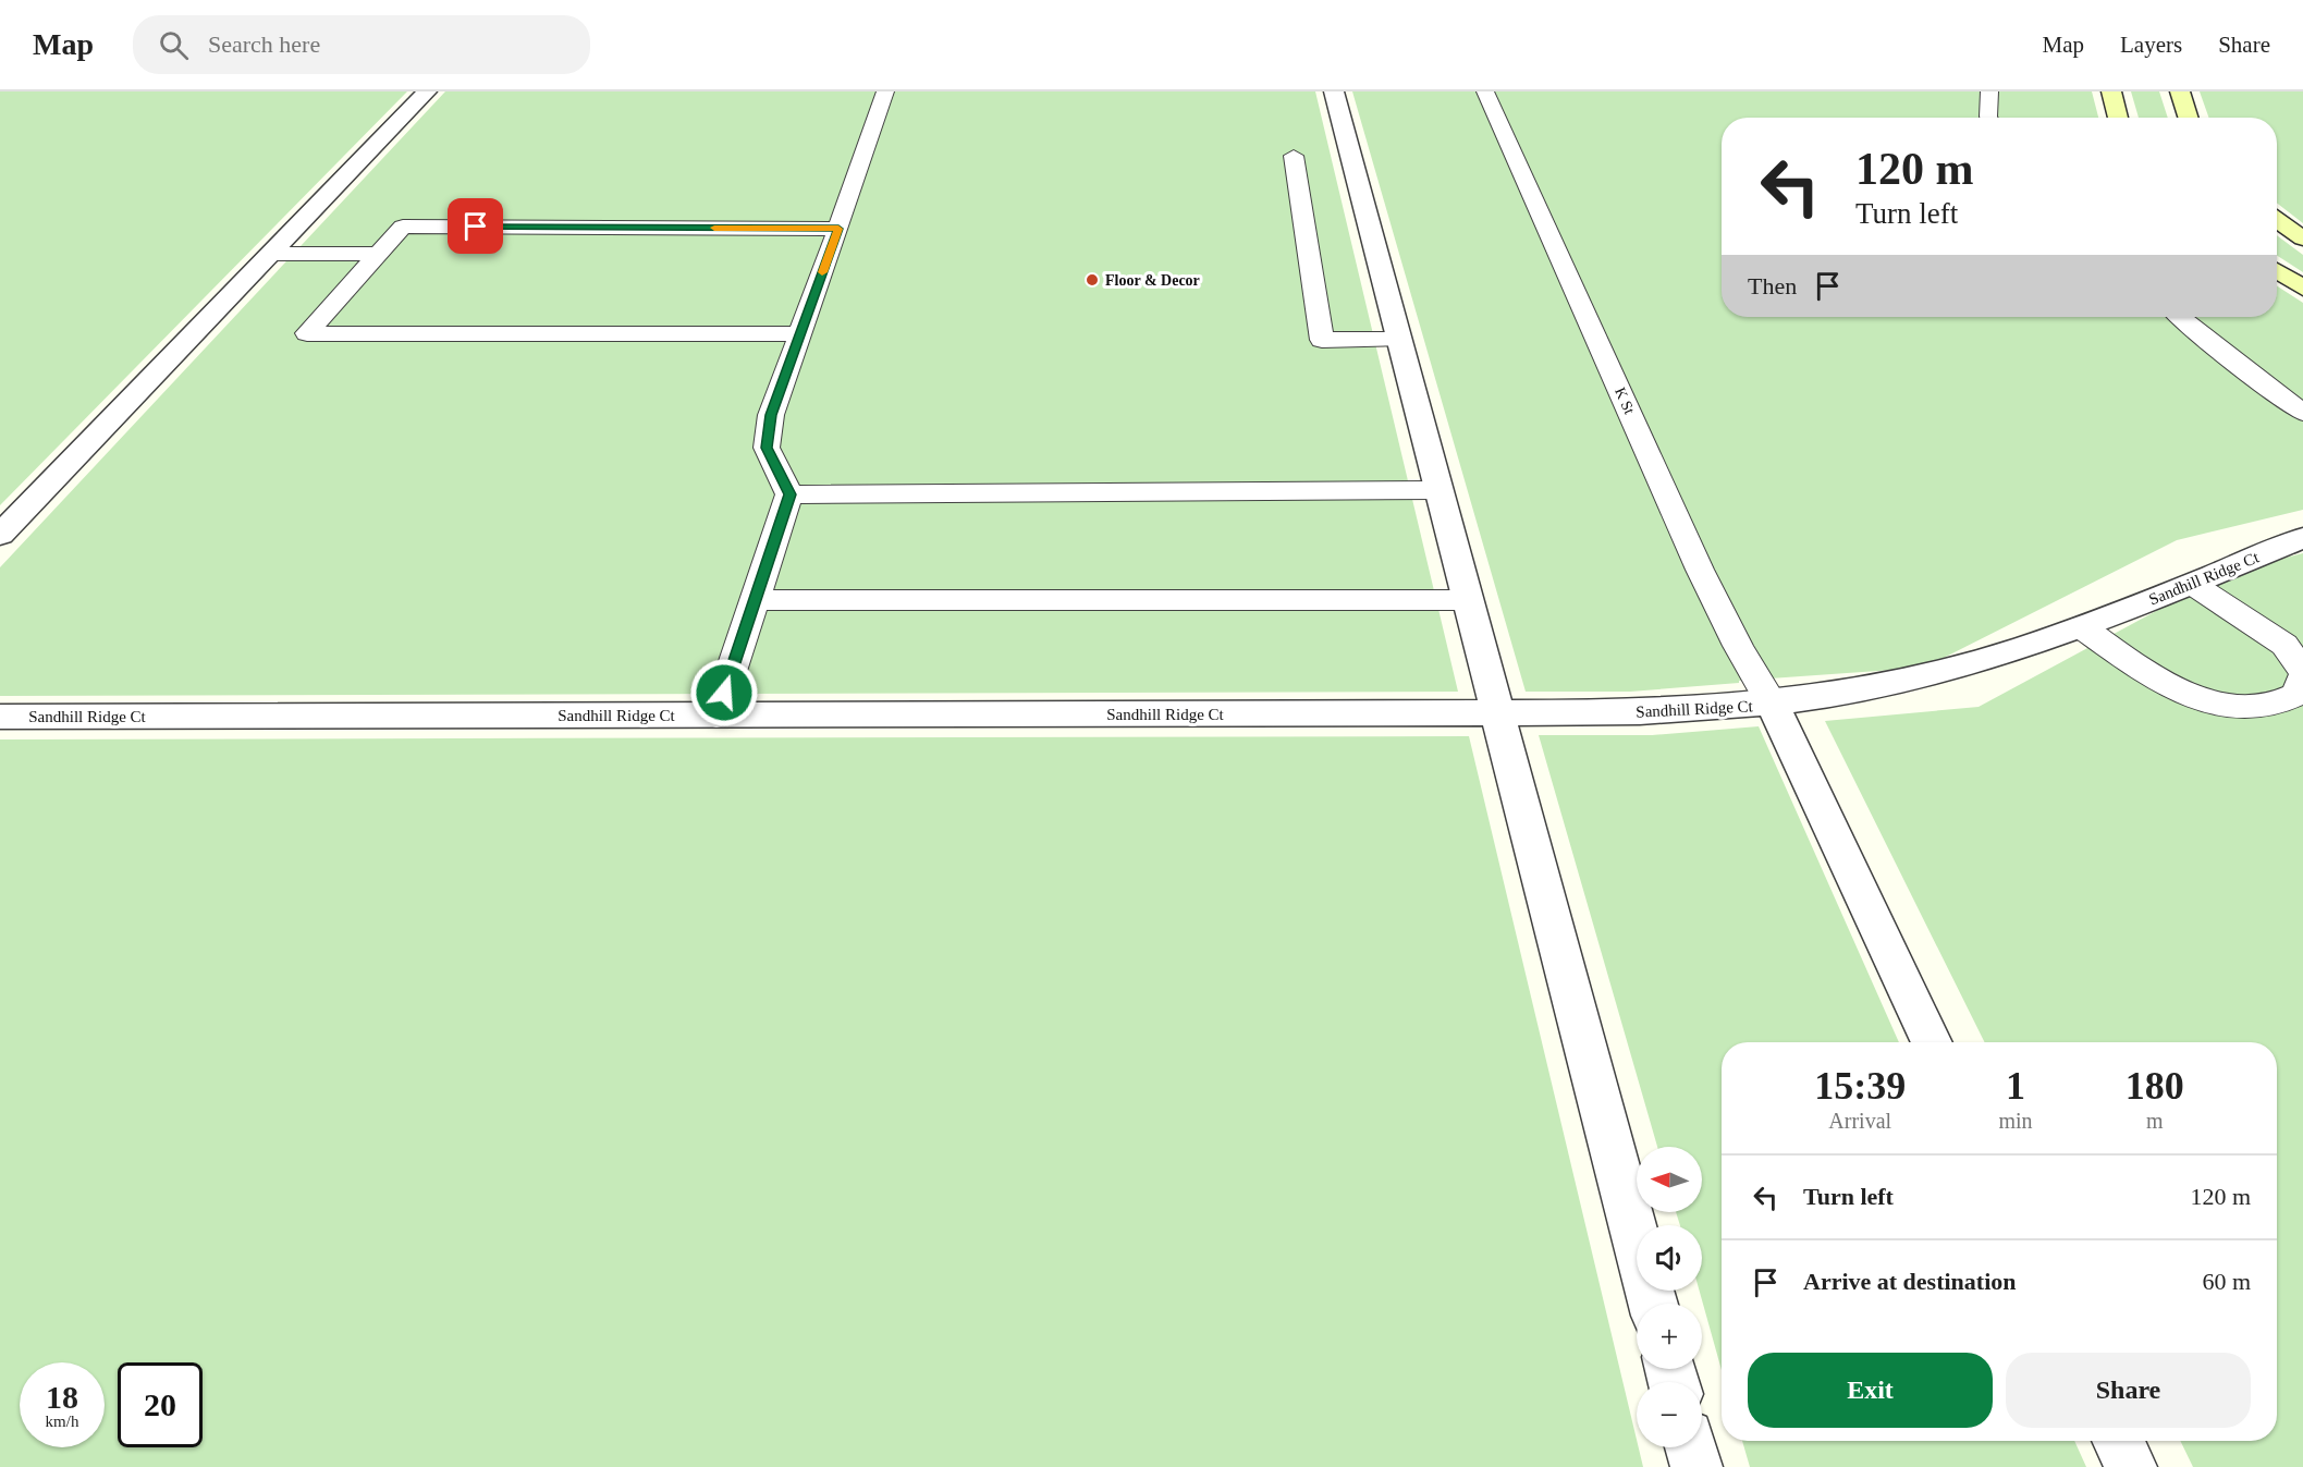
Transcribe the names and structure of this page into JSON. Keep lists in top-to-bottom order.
{
  "streets": {
    "street": ["Sandhill Ridge Ct"],
    "lane": ["K St"]
  },
  "crossings": [
    ["K St", "Sandhill Ridge Ct"]
  ],
  "places": ["Floor & Decor"],
  "north": "left",
  "page": {
    "header": "Map",
    "search": "Search here",
    "nav": ["Map", "Layers", "Share"],
    "turn": ["120 m", "Turn left"],
    "then": "Then",
    "eta": [
      "15:39",
      "Arrival",
      "1",
      "min",
      "180",
      "m"
    ],
    "map_buttons": ["+", "−"],
    "list": [
      {
        "name": "Turn left",
        "value": "120 m"
      },
      {
        "name": "Arrive at destination",
        "value": "60 m"
      }
    ],
    "buttons": ["Exit", "Share"],
    "speed": "18 km/h",
    "limit": "20"
  }
}
